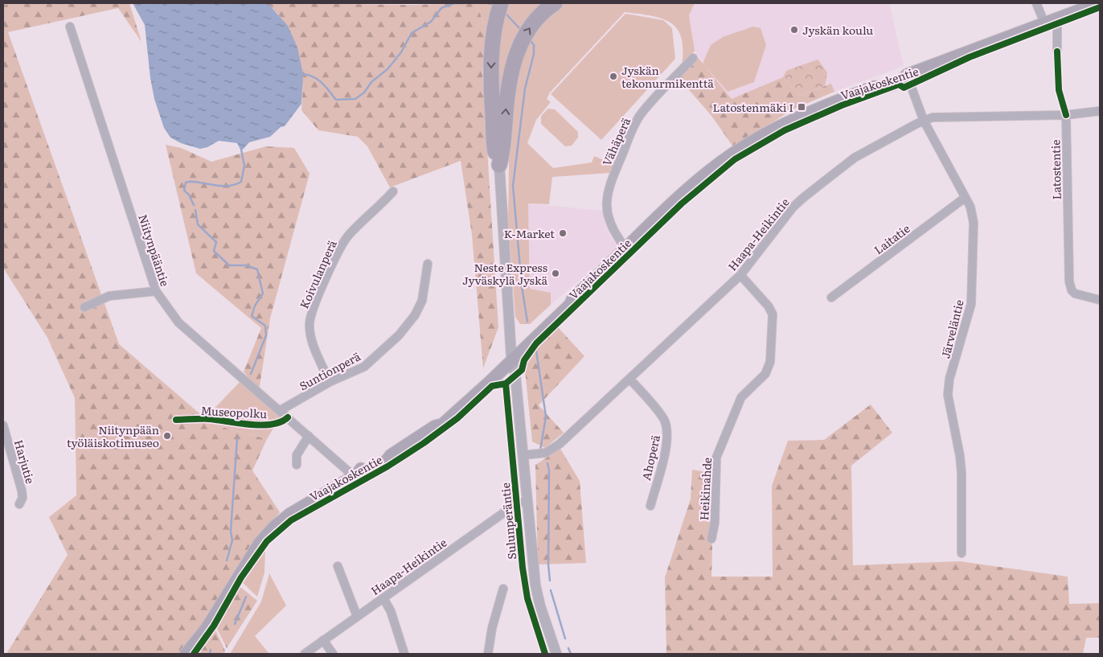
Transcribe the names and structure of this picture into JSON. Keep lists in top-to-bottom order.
{
  "streets": {
    "main road": ["Vaajakoskentie"],
    "street": [
      "Vähäperä",
      "Latostentie",
      "Haapa-Heikintie",
      "Laitatie",
      "Niitynpääntie",
      "Koivulanperä",
      "Järveläntie",
      "Suntionperä",
      "Ahoperä",
      "Harjutie",
      "Heikinahde",
      "Sulunperäntie"
    ],
    "cycle path": ["Museopolku"]
  },
  "crossings": [
    ["Vaajakoskentie", "Vähäperä"],
    ["Vaajakoskentie", "Niitynpääntie"],
    ["Vaajakoskentie", "Järveläntie"],
    ["Vaajakoskentie", "Sulunperäntie"],
    ["Latostentie", "Haapa-Heikintie"],
    ["Haapa-Heikintie", "Järveläntie"],
    ["Haapa-Heikintie", "Ahoperä"],
    ["Haapa-Heikintie", "Heikinahde"],
    ["Haapa-Heikintie", "Sulunperäntie"],
    ["Laitatie", "Järveläntie"],
    ["Niitynpääntie", "Suntionperä"],
    ["Koivulanperä", "Suntionperä"]
  ],
  "places": {
    "other": [
      "Jyskän koulu",
      "Jyskän tekonurmikenttä",
      "K-Market",
      "Neste Express Jyväskylä Jyskä",
      "Niitynpään työläiskotimuseo"
    ],
    "transit": ["Latostenmäki I"]
  }
}
